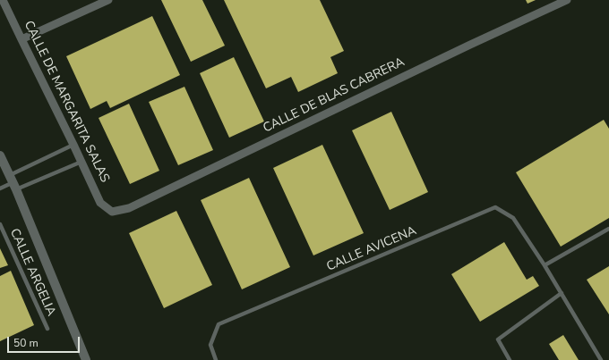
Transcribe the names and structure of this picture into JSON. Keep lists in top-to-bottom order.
{
  "streets": {
    "street": ["CALLE DE BLAS CABRERA", "CALLE DE MARGARITA SALAS"],
    "lane": ["CALLE AVICENA", "CALLE ARGELIA"]
  },
  "crossings": [
    ["CALLE DE BLAS CABRERA", "CALLE DE MARGARITA SALAS"]
  ],
  "scale_bar": "50 m"
}
